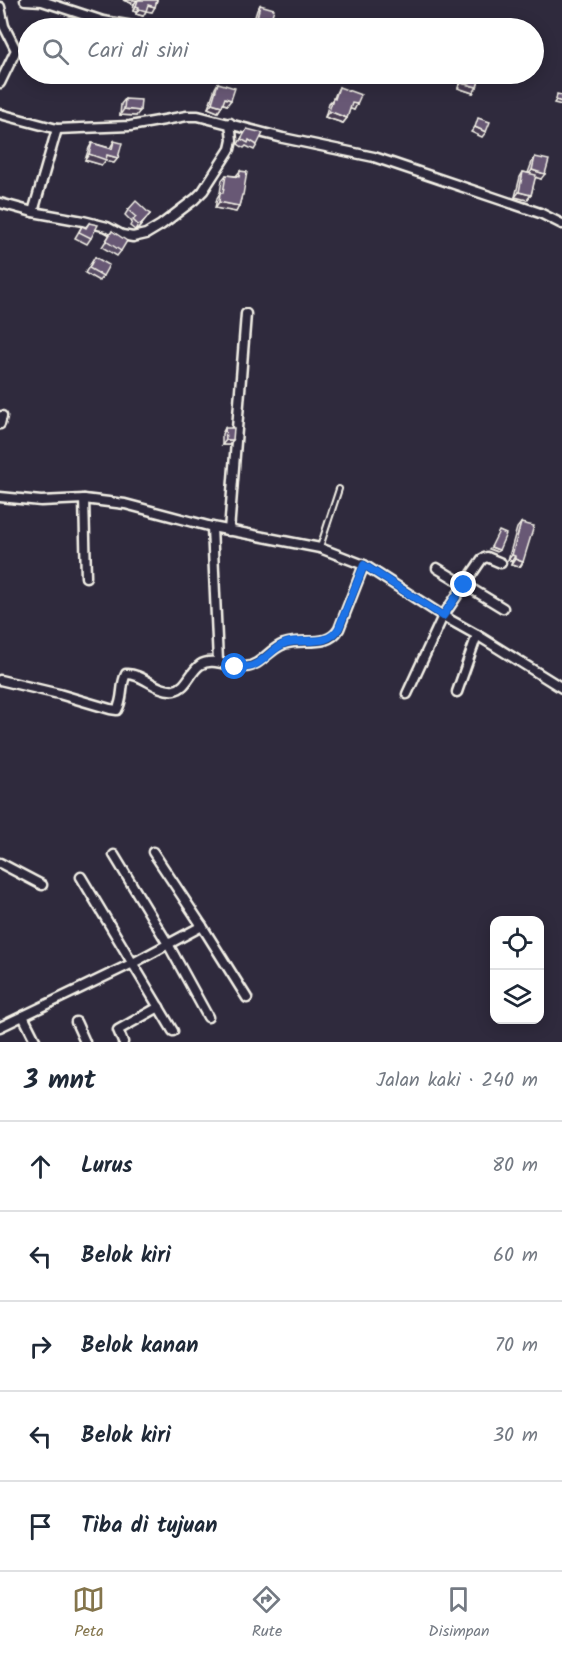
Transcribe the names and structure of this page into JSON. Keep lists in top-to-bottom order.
{
  "page": {
    "search": "Cari di sini",
    "heading": ["3 mnt", "Jalan kaki · 240 m"],
    "list": [
      ["Lurus", "80 m"],
      ["Belok kiri", "60 m"],
      ["Belok kanan", "70 m"],
      ["Belok kiri", "30 m"],
      "Tiba di tujuan"
    ],
    "nav": ["Peta", "Rute", "Disimpan"]
  }
}
